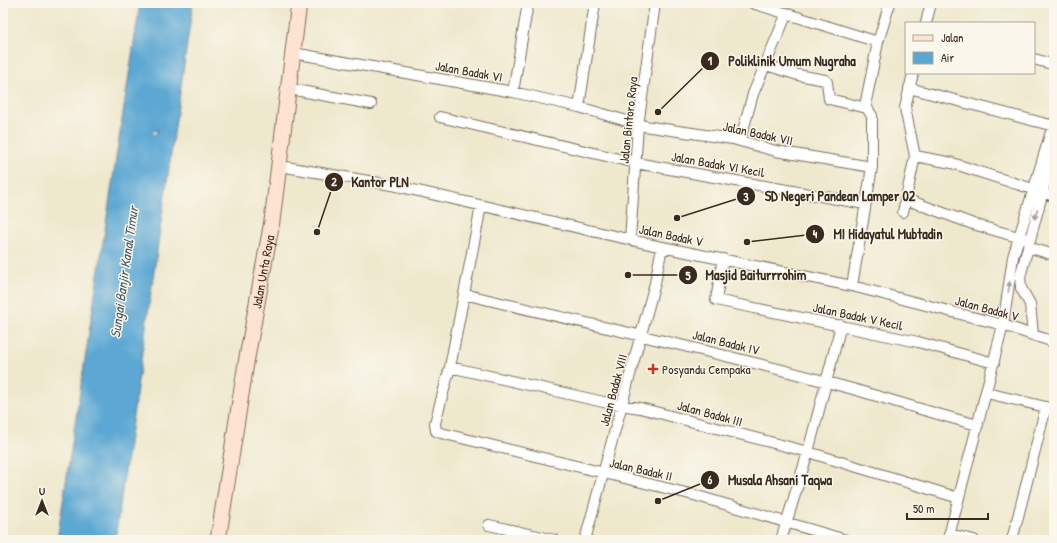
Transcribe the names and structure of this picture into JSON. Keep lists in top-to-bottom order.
{
  "streets": {
    "street": [
      "Jalan Badak VI",
      "Jalan Bintoro Raya",
      "Jalan Badak VII",
      "Jalan Badak VI Kecil",
      "Jalan Badak V",
      "Jalan Unta Raya",
      "Jalan Badak V Kecil",
      "Jalan Badak IV",
      "Jalan Badak VIII",
      "Jalan Badak III",
      "Jalan Badak II"
    ]
  },
  "crossings": [
    ["Jalan Badak VI", "Jalan Bintoro Raya"],
    ["Jalan Badak VI", "Jalan Badak VII"],
    ["Jalan Badak VI", "Jalan Unta Raya"],
    ["Jalan Bintoro Raya", "Jalan Badak VII"],
    ["Jalan Bintoro Raya", "Jalan Badak VI Kecil"],
    ["Jalan Bintoro Raya", "Jalan Badak V"],
    ["Jalan Badak V", "Jalan Unta Raya"],
    ["Jalan Badak V", "Jalan Badak V Kecil"],
    ["Jalan Badak V", "Jalan Badak VIII"],
    ["Jalan Badak IV", "Jalan Badak VIII"],
    ["Jalan Badak VIII", "Jalan Badak III"],
    ["Jalan Badak VIII", "Jalan Badak II"],
    ["Jalan Badak III", "Jalan Badak II"]
  ],
  "water": ["Sungai Banjir Kanal Timur"],
  "places": {
    "other": [
      "Poliklinik Umum Nugraha",
      "SD Negeri Pandean Lamper 02",
      "Kantor PLN",
      "MI Hidayatul Mubtadin",
      "Masjid Baiturrrohim",
      "Musala Ahsani Taqwa"
    ],
    "health": ["Posyandu Cempaka"]
  },
  "legend": ["Jalan", "Air"],
  "scale_bar": "50 m",
  "north": "top"
}
